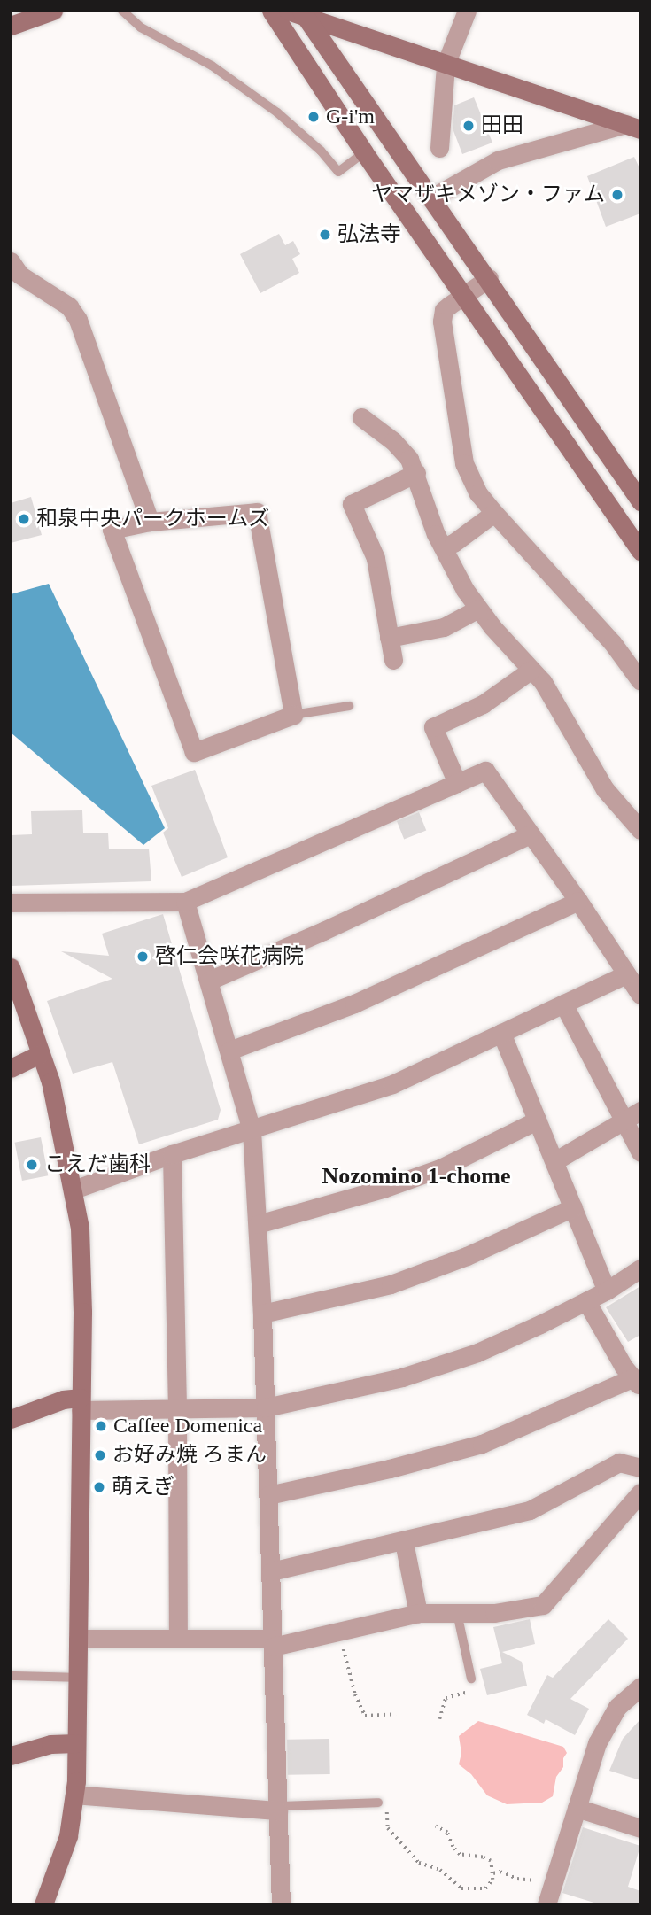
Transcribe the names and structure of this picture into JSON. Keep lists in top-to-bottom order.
{
  "districts": ["Nozomino 1-chome"],
  "places": [
    "G-i'm",
    "田田",
    "ヤマザキメゾン・ファム",
    "弘法寺",
    "和泉中央パークホームズ",
    "啓仁会咲花病院",
    "こえだ歯科",
    "Caffee Domenica",
    "お好み焼 ろまん",
    "萌えぎ"
  ]
}
